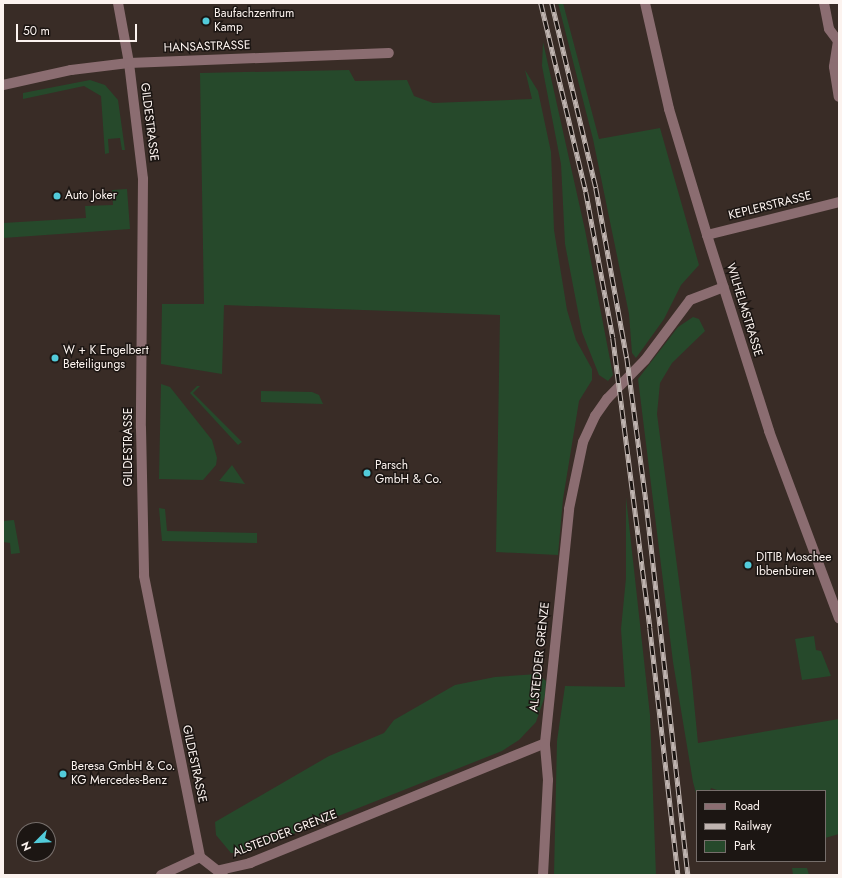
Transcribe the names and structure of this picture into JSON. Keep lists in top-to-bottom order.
{
  "streets": {
    "street": [
      "HANSASTRASSE",
      "GILDESTRASSE",
      "KEPLERSTRASSE",
      "WILHELMSTRASSE",
      "ALSTEDDER GRENZE"
    ]
  },
  "crossings": [
    ["HANSASTRASSE", "GILDESTRASSE"],
    ["KEPLERSTRASSE", "WILHELMSTRASSE"],
    ["WILHELMSTRASSE", "ALSTEDDER GRENZE"]
  ],
  "places": [
    "Baufachzentrum Kamp",
    "Auto Joker",
    "W + K Engelbert Beteiligungs",
    "Parsch GmbH & Co.",
    "DITIB Moschee Ibbenbüren",
    "Beresa GmbH & Co. KG Mercedes-Benz"
  ],
  "legend": ["Road", "Railway", "Park"],
  "scale_bar": "50 m",
  "north": "bottom left"
}
